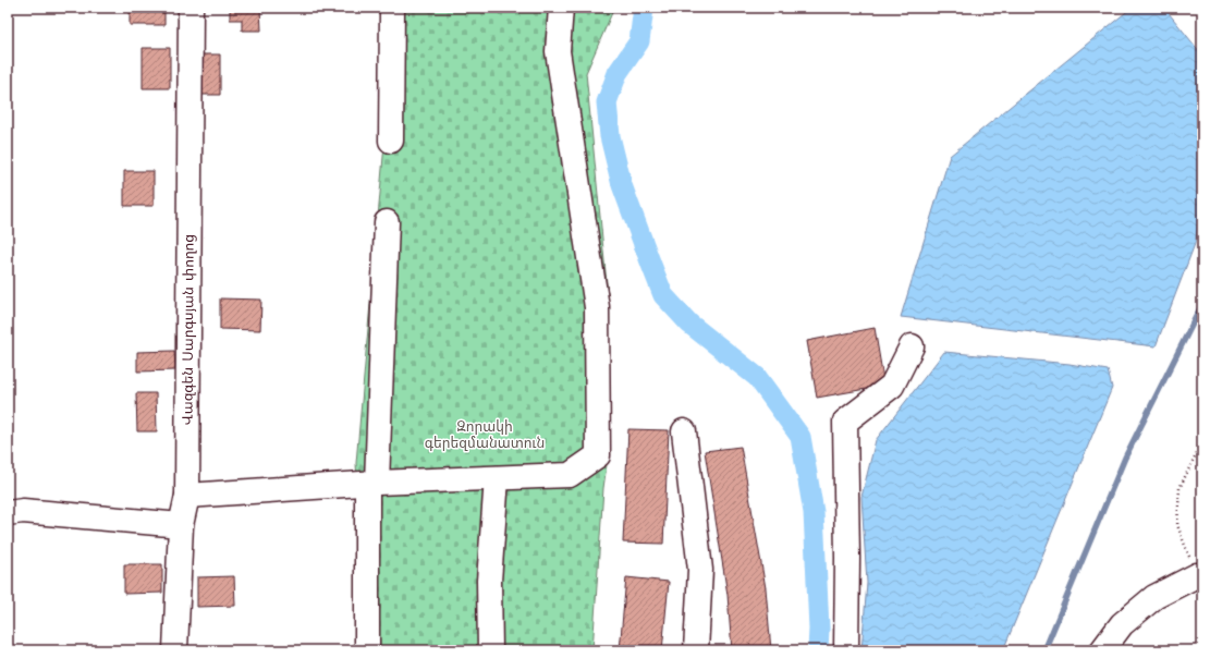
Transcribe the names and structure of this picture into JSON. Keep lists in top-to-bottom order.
{
  "streets": {
    "street": ["Վազգեն Սարգսյան փողոց"]
  },
  "parks": ["Զորակի գերեզմանատուն"]
}
